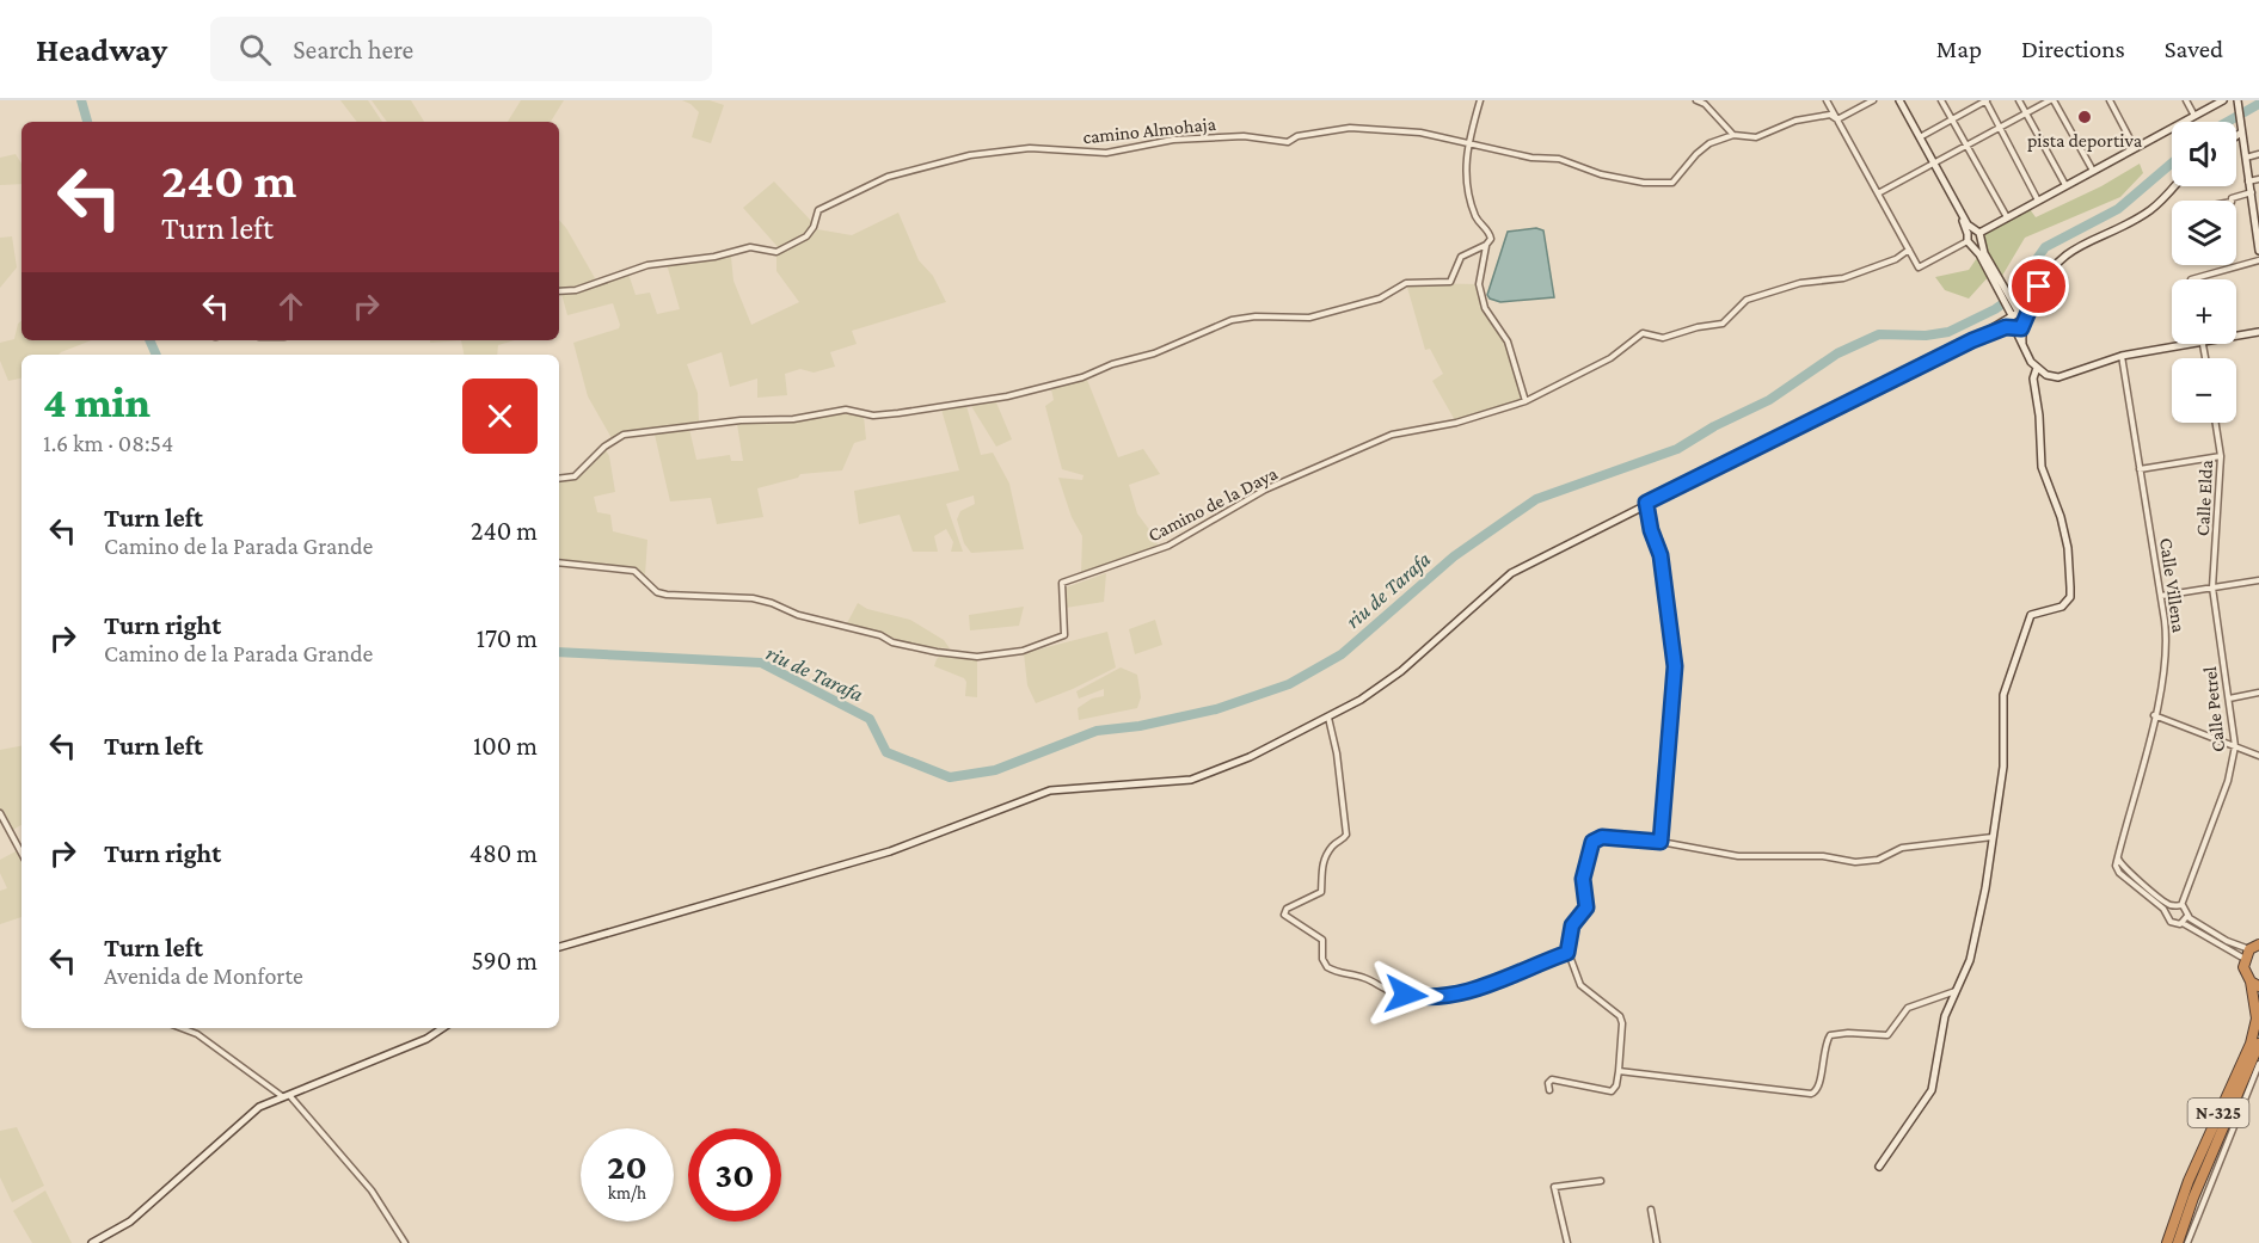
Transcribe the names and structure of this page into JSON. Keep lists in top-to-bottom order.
{
  "streets": {
    "highway": ["N-325"],
    "street": [
      "camino Almohaja",
      "Calle Elda",
      "Camino de la Daya",
      "Calle Villena",
      "Calle Petrel"
    ]
  },
  "crossings": [
    ["Calle Elda", "Calle Petrel"]
  ],
  "water": ["riu de Tarafa"],
  "places": ["pista deportiva"],
  "page": {
    "header": "Headway",
    "search": "Search here",
    "nav": ["Map", "Directions", "Saved"],
    "map_buttons": ["+", "−"],
    "turn": ["240 m", "Turn left"],
    "heading": ["4 min", "1.6 km · 08:54"],
    "list": [
      {
        "name": "Turn left",
        "note": "Camino de la Parada Grande",
        "value": "240 m"
      },
      {
        "name": "Turn right",
        "note": "Camino de la Parada Grande",
        "value": "170 m"
      },
      {
        "name": "Turn left",
        "value": "100 m"
      },
      {
        "name": "Turn right",
        "value": "480 m"
      },
      {
        "name": "Turn left",
        "note": "Avenida de Monforte",
        "value": "590 m"
      }
    ],
    "speed": "20 km/h",
    "limit": "30"
  }
}
